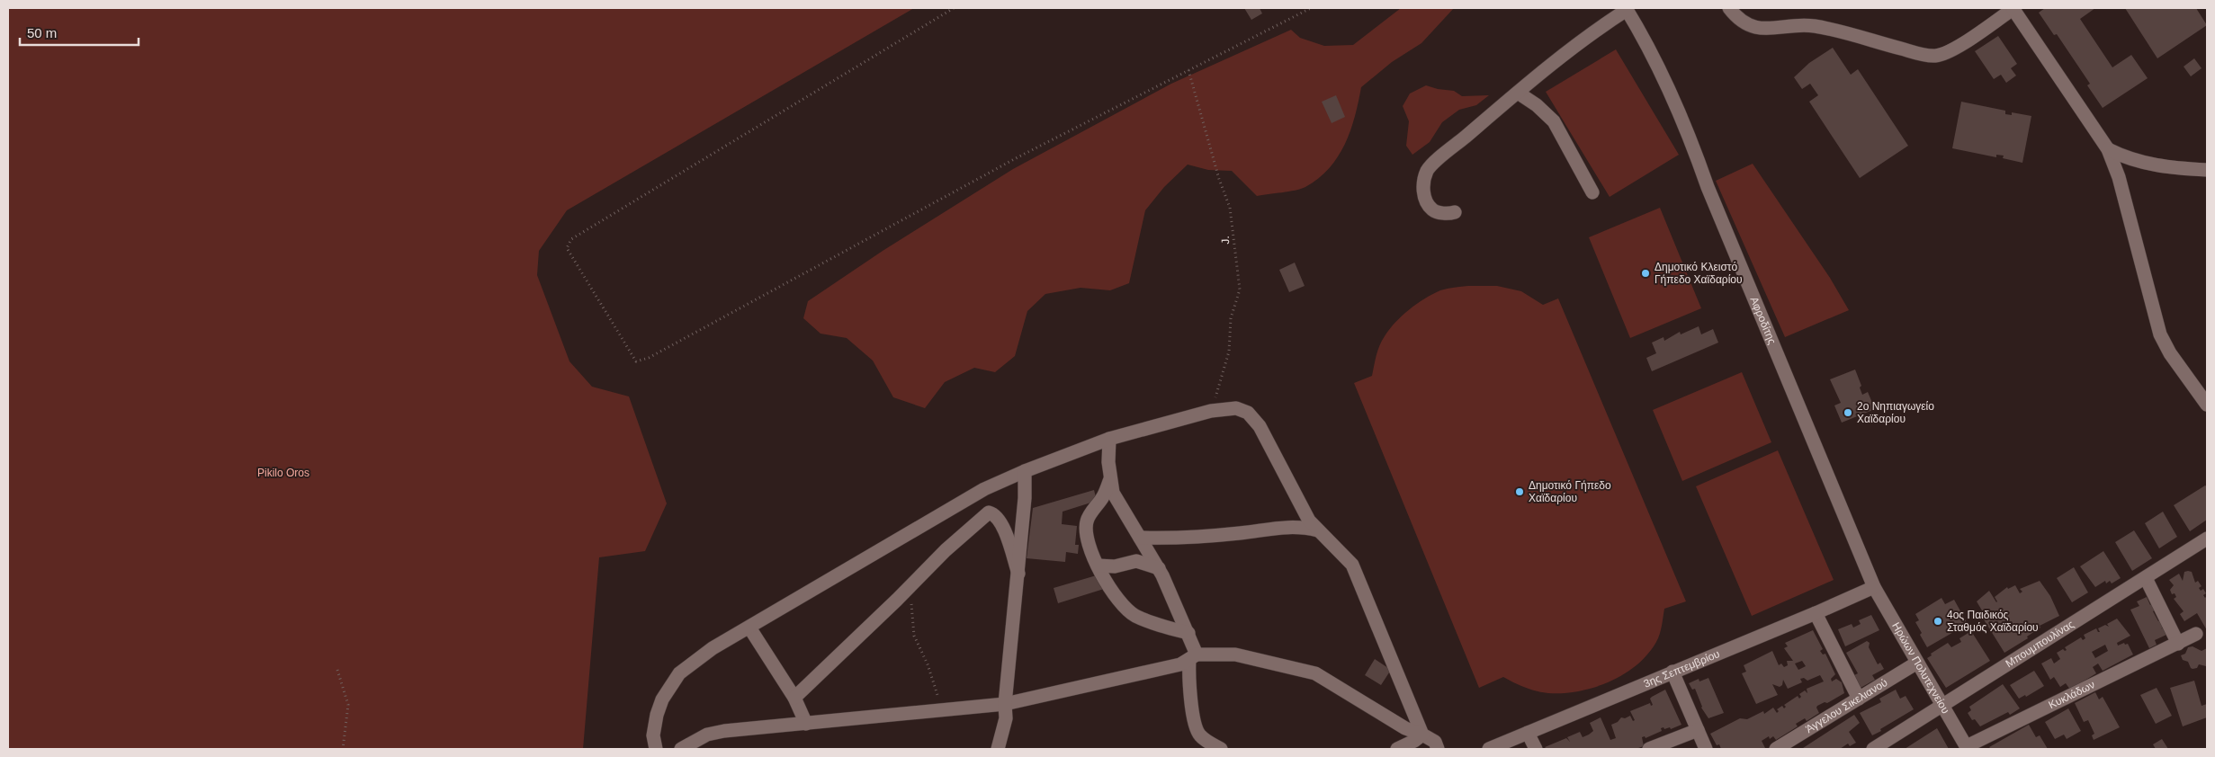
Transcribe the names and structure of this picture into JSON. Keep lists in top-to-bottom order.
{
  "streets": {
    "street": [
      "Αφροδίτης",
      "Μπουμπουλίνας",
      "3ης Σεπτεμβρίου",
      "Ηρώων Πολυτεχνείου",
      "Κυκλάδων",
      "Άγγελου Σικελιανού"
    ],
    "path": ["J."]
  },
  "crossings": [
    ["Αφροδίτης", "3ης Σεπτεμβρίου"],
    ["Αφροδίτης", "Ηρώων Πολυτεχνείου"],
    ["Μπουμπουλίνας", "Ηρώων Πολυτεχνείου"],
    ["3ης Σεπτεμβρίου", "Ηρώων Πολυτεχνείου"],
    ["Ηρώων Πολυτεχνείου", "Κυκλάδων"],
    ["Ηρώων Πολυτεχνείου", "Άγγελου Σικελιανού"]
  ],
  "parks": ["Pikilo Oros"],
  "places": [
    "Δημοτικό Κλειστό Γήπεδο Χαϊδαρίου",
    "2ο Νηπιαγωγείο Χαϊδαρίου",
    "Δημοτικό Γήπεδο Χαϊδαρίου",
    "4ος Παιδικός Σταθμός Χαϊδαρίου"
  ],
  "scale_bar": "50 m"
}
